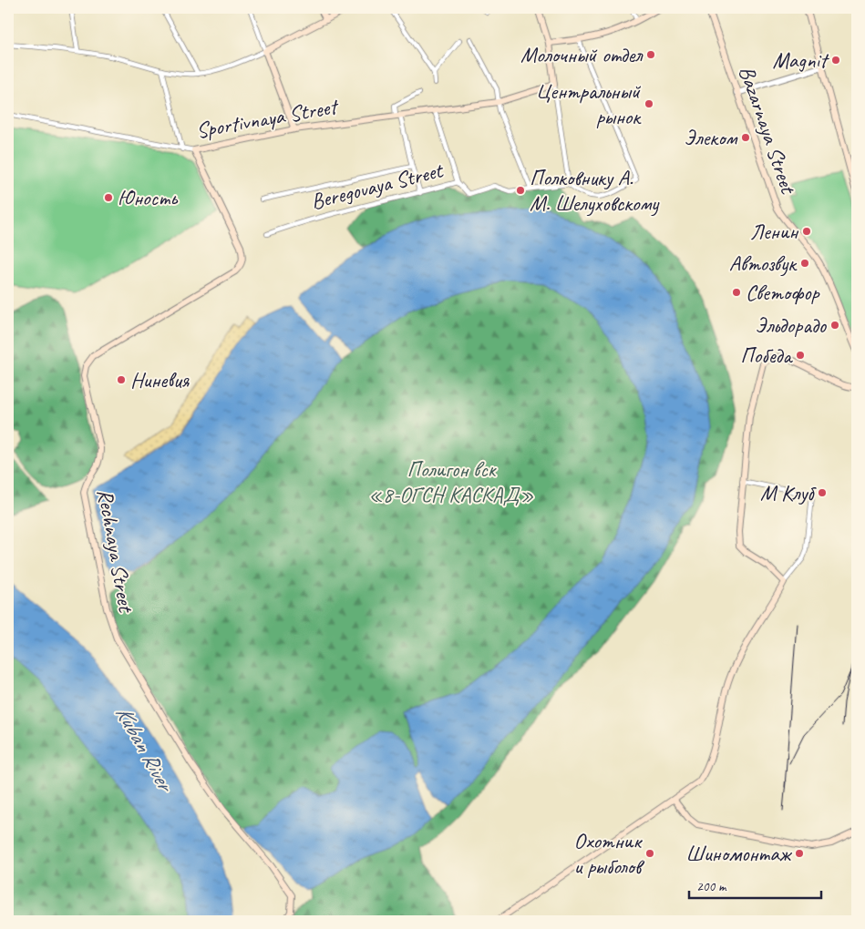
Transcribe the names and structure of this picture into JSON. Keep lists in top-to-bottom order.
{
  "streets": {
    "main road": ["Sportivnaya Street", "Bazarnaya Street", "Rechnaya Street"],
    "street": ["Beregovaya Street"]
  },
  "crossings": [
    ["Sportivnaya Street", "Rechnaya Street"]
  ],
  "water": ["Kuban River"],
  "parks": ["Полигон вск «8-ОГСН КАСКАД»"],
  "places": [
    "Молочный отдел",
    "Magnit",
    "Центральный рынок",
    "Элеком",
    "Полковнику А. М. Шелуховскому",
    "Юность",
    "Ленин",
    "Автозвук",
    "Светофор",
    "Эльдорадо",
    "Победа",
    "Ниневия",
    "М Клуб",
    "Охотник и рыболов",
    "Шиномонтаж"
  ],
  "scale_bar": "200 m"
}
